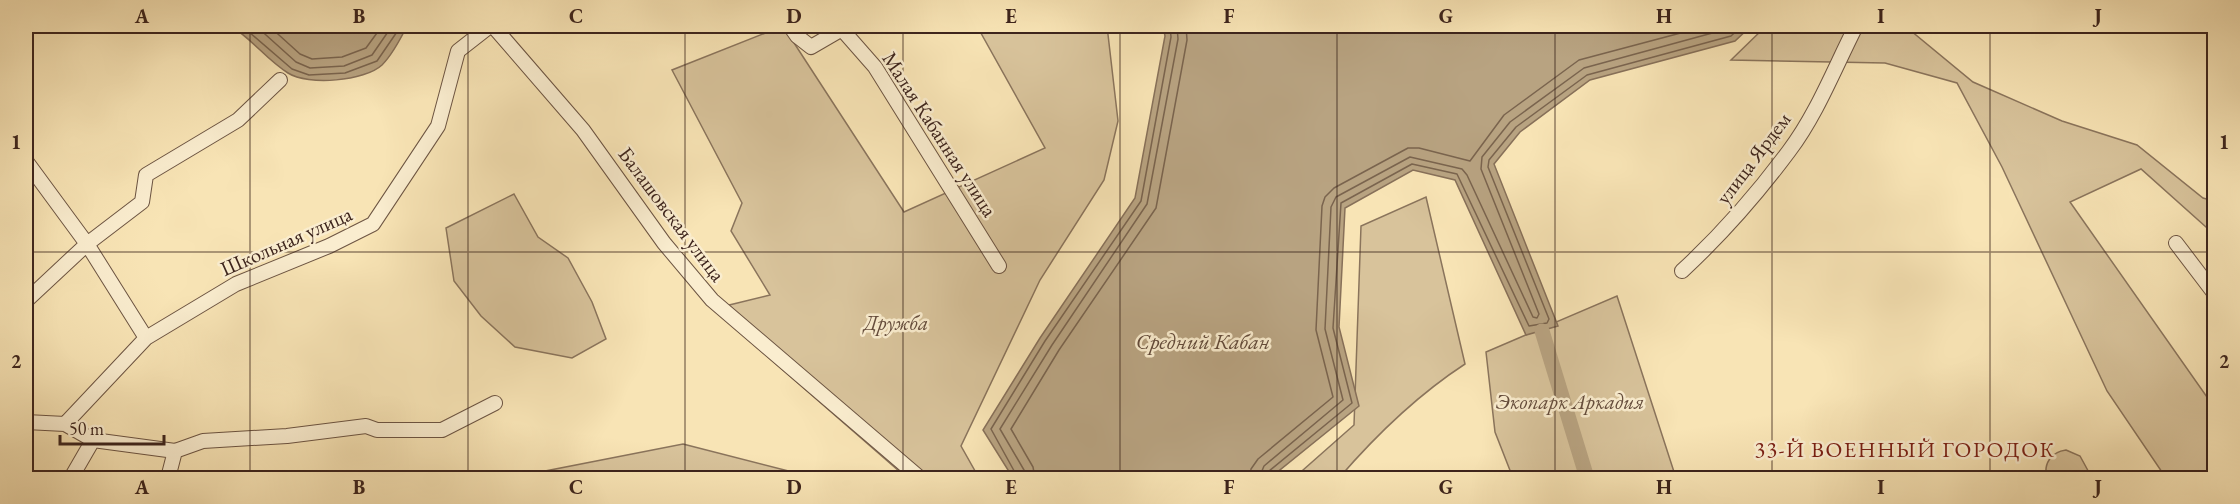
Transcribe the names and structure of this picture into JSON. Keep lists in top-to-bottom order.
{
  "streets": {
    "street": [
      "Малая Кабанная улица",
      "улица Ярдем",
      "Балашовская улица",
      "Школьная улица"
    ]
  },
  "crossings": [
    ["Балашовская улица", "Школьная улица"]
  ],
  "districts": ["33-Й ВОЕННЫЙ ГОРОДОК"],
  "water": ["Средний Кабан"],
  "parks": ["Дружба", "Экопарк Аркадия"],
  "scale_bar": "50 m",
  "grid": {
    "columns": [
      "A",
      "B",
      "C",
      "D",
      "E",
      "F",
      "G",
      "H",
      "I",
      "J"
    ],
    "rows": ["1", "2"]
  }
}
